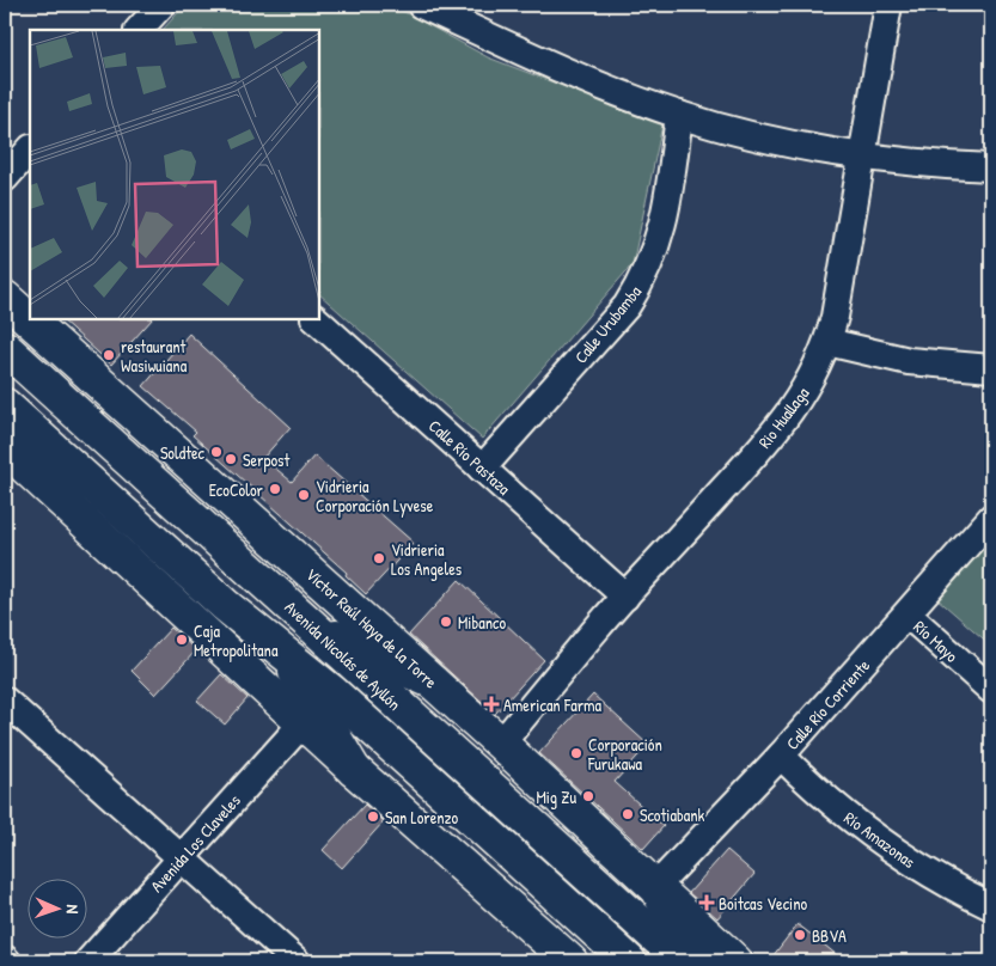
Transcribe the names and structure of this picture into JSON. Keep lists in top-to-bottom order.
{
  "streets": {
    "main road": ["Víctor Raúl Haya de la Torre", "Avenida Nicolás de Ayllón"],
    "street": [
      "Calle Urubamba",
      "Rio Huallaga",
      "Calle Río Pastaza",
      "Río Mayo",
      "Calle Río Corriente",
      "Río Amazonas",
      "Avenida Los Claveles"
    ]
  },
  "crossings": [
    ["Calle Urubamba", "Calle Río Pastaza"],
    ["Rio Huallaga", "Calle Río Pastaza"],
    ["Rio Huallaga", "Víctor Raúl Haya de la Torre"],
    ["Víctor Raúl Haya de la Torre", "Calle Río Corriente"],
    ["Río Mayo", "Calle Río Corriente"],
    ["Calle Río Corriente", "Río Amazonas"]
  ],
  "places": {
    "other": [
      "restaurant Wasiwuiana",
      "Soldtec",
      "Serpost",
      "EcoColor",
      "Vidrieria Corporación Lyvese",
      "Vidrieria Los Angeles",
      "Mibanco",
      "Caja Metropolitana",
      "Corporación Furukawa",
      "Mig Zu",
      "Scotiabank",
      "San Lorenzo",
      "BBVA"
    ],
    "health": ["American Farma", "Boitcas Vecino"]
  },
  "north": "right"
}
